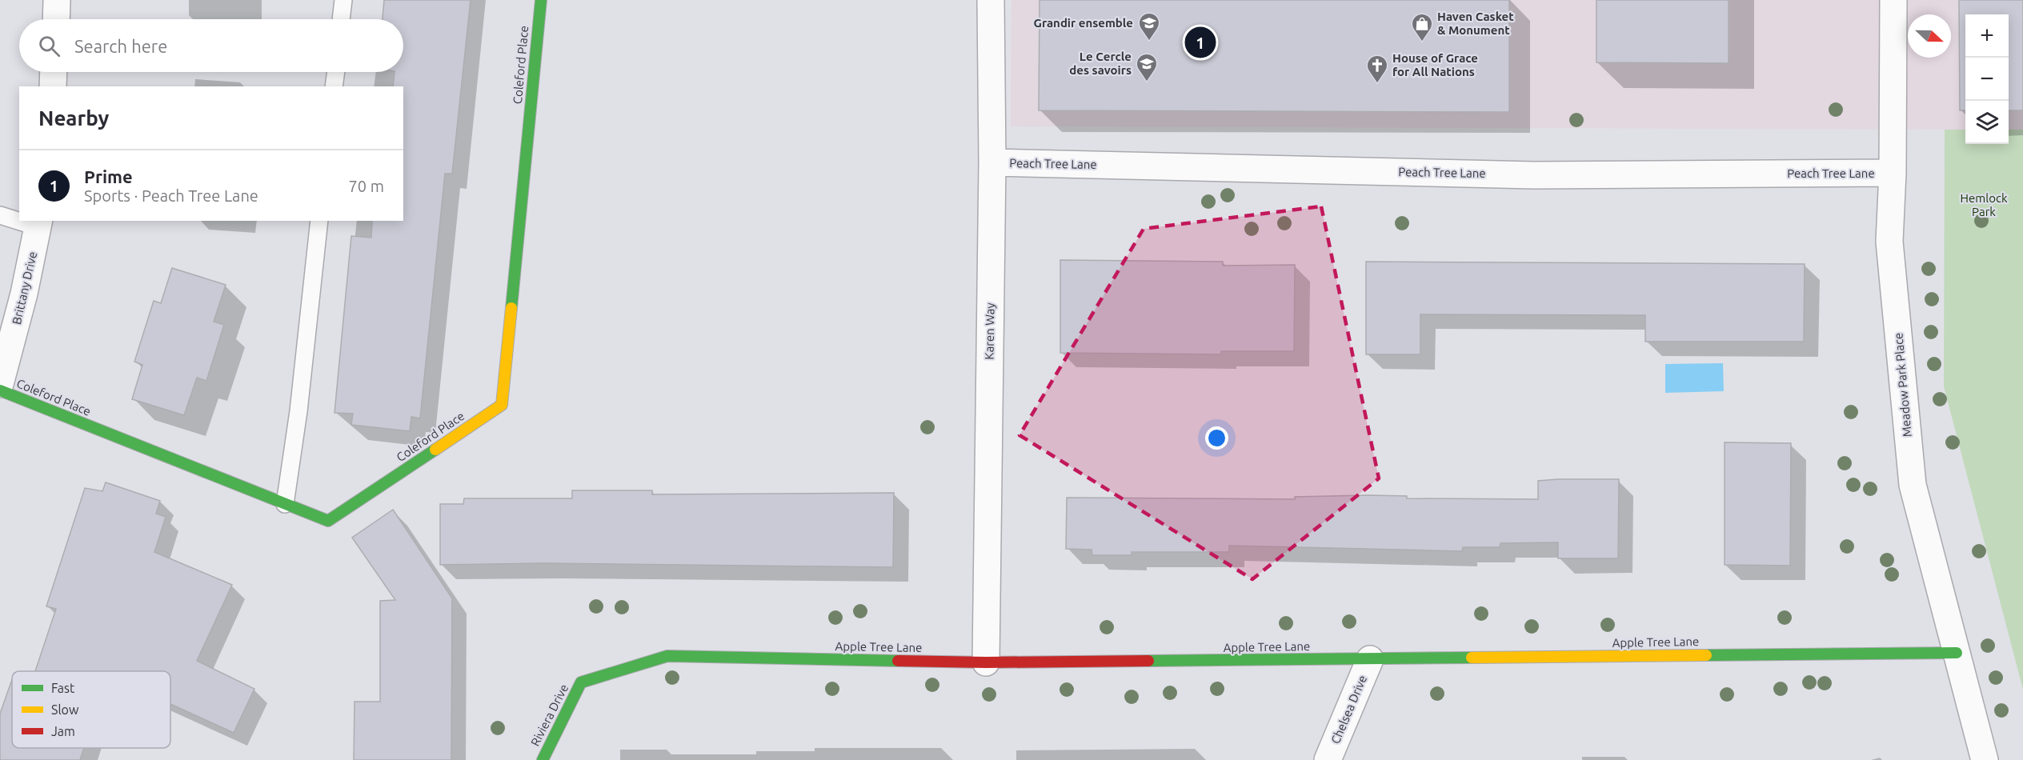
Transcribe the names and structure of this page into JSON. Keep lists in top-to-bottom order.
{
  "streets": {
    "street": [
      "Coleford Place",
      "Peach Tree Lane",
      "Brittany Drive",
      "Karen Way",
      "Meadow Park Place",
      "Apple Tree Lane",
      "Chelsea Drive",
      "Riviera Drive"
    ]
  },
  "crossings": [
    ["Peach Tree Lane", "Karen Way"],
    ["Peach Tree Lane", "Meadow Park Place"],
    ["Karen Way", "Apple Tree Lane"],
    ["Meadow Park Place", "Apple Tree Lane"],
    ["Apple Tree Lane", "Chelsea Drive"],
    ["Apple Tree Lane", "Riviera Drive"]
  ],
  "parks": ["Hemlock Park"],
  "places": {
    "school or university": ["Grandir ensemble", "Le Cercle des savoirs"],
    "shop": ["Haven Casket & Monument"],
    "church": ["House of Grace for All Nations"]
  },
  "legend": ["Fast", "Slow", "Jam"],
  "north": "right",
  "page": {
    "map_buttons": ["+", "−"],
    "search": "Search here",
    "pins": "1",
    "heading": "Nearby",
    "list": [
      {
        "mark": "1",
        "name": "Prime",
        "note": "Sports · Peach Tree Lane",
        "value": "70 m"
      }
    ]
  }
}
